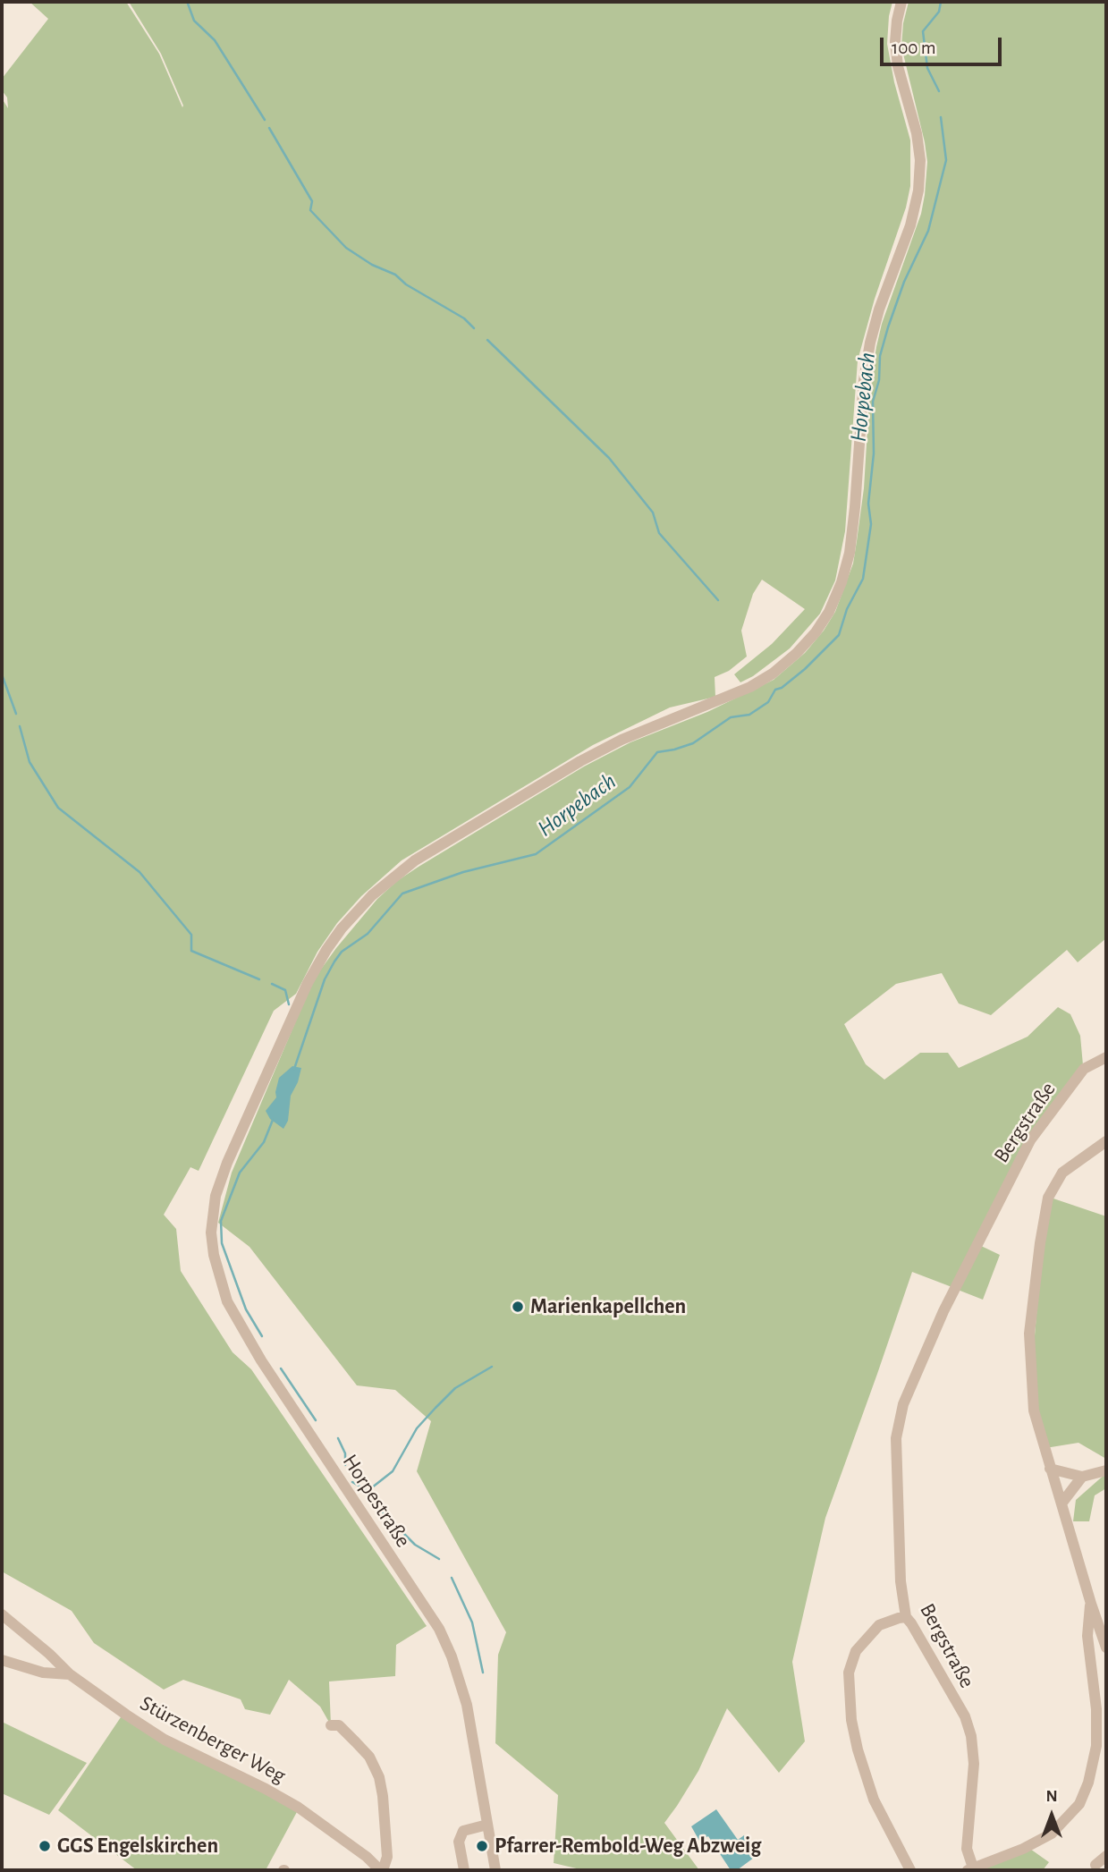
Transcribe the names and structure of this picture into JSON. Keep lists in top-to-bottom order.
{
  "streets": {
    "street": ["Bergstraße", "Horpestraße", "Stürzenberger Weg"]
  },
  "water": ["Horpebach"],
  "places": ["Marienkapellchen", "GGS Engelskirchen", "Pfarrer-Rembold-Weg Abzweig"],
  "scale_bar": "100 m",
  "north": "top"
}
